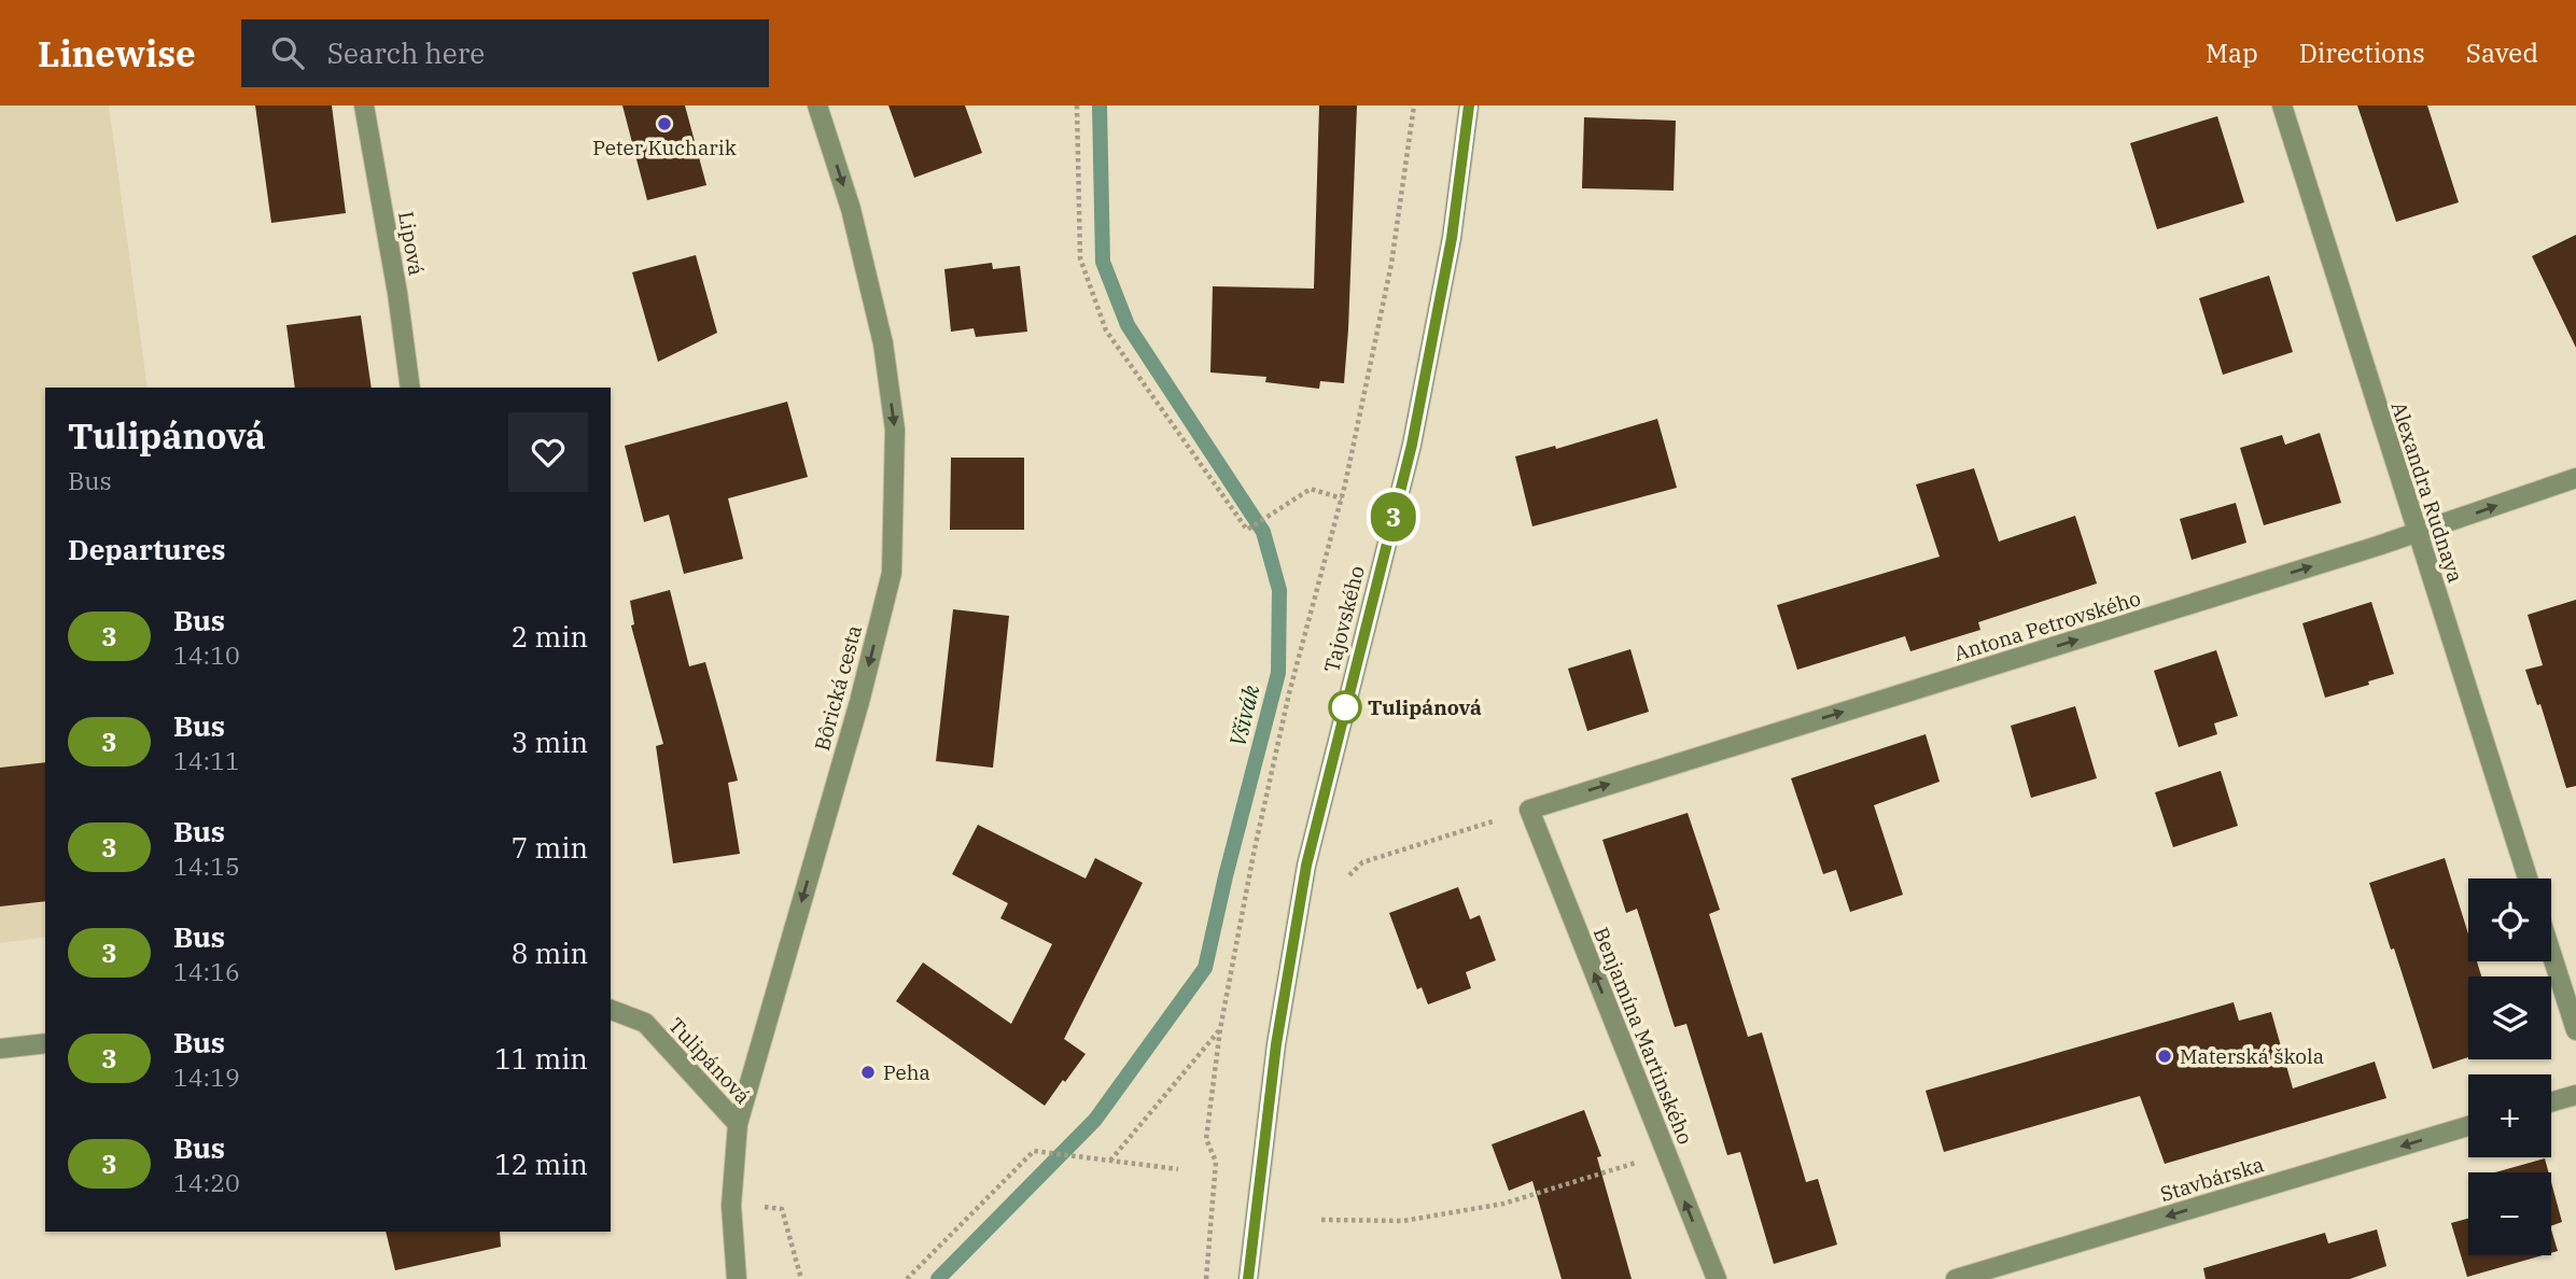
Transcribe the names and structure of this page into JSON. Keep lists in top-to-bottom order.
{
  "streets": {
    "street": [
      "Lipová",
      "Alexandra Rudnaya",
      "Tajovského",
      "Antona Petrovského",
      "Bôrická cesta",
      "Benjamína Martinského",
      "Tulipánová",
      "Stavbárska"
    ]
  },
  "crossings": [
    ["Alexandra Rudnaya", "Antona Petrovského"],
    ["Antona Petrovského", "Benjamína Martinského"],
    ["Bôrická cesta", "Tulipánová"]
  ],
  "one_way": [
    "Antona Petrovského",
    "Bôrická cesta",
    "Benjamína Martinského",
    "Stavbárska"
  ],
  "water": ["Všivák"],
  "places": [
    "Peter Kucharik",
    "Tulipánová",
    "Materská škola",
    "Peha"
  ],
  "lines": ["bus line 3"],
  "page": {
    "header": "Linewise",
    "search": "Search here",
    "nav": ["Map", "Directions", "Saved"],
    "on_map": "3",
    "heading": [
      ["Tulipánová", "Bus"],
      "Departures"
    ],
    "list": [
      {
        "mark": "3",
        "name": "Bus",
        "note": "14:10",
        "value": "2 min"
      },
      {
        "mark": "3",
        "name": "Bus",
        "note": "14:11",
        "value": "3 min"
      },
      {
        "mark": "3",
        "name": "Bus",
        "note": "14:15",
        "value": "7 min"
      },
      {
        "mark": "3",
        "name": "Bus",
        "note": "14:16",
        "value": "8 min"
      },
      {
        "mark": "3",
        "name": "Bus",
        "note": "14:19",
        "value": "11 min"
      },
      {
        "mark": "3",
        "name": "Bus",
        "note": "14:20",
        "value": "12 min"
      }
    ],
    "map_buttons": ["+", "−"]
  }
}
